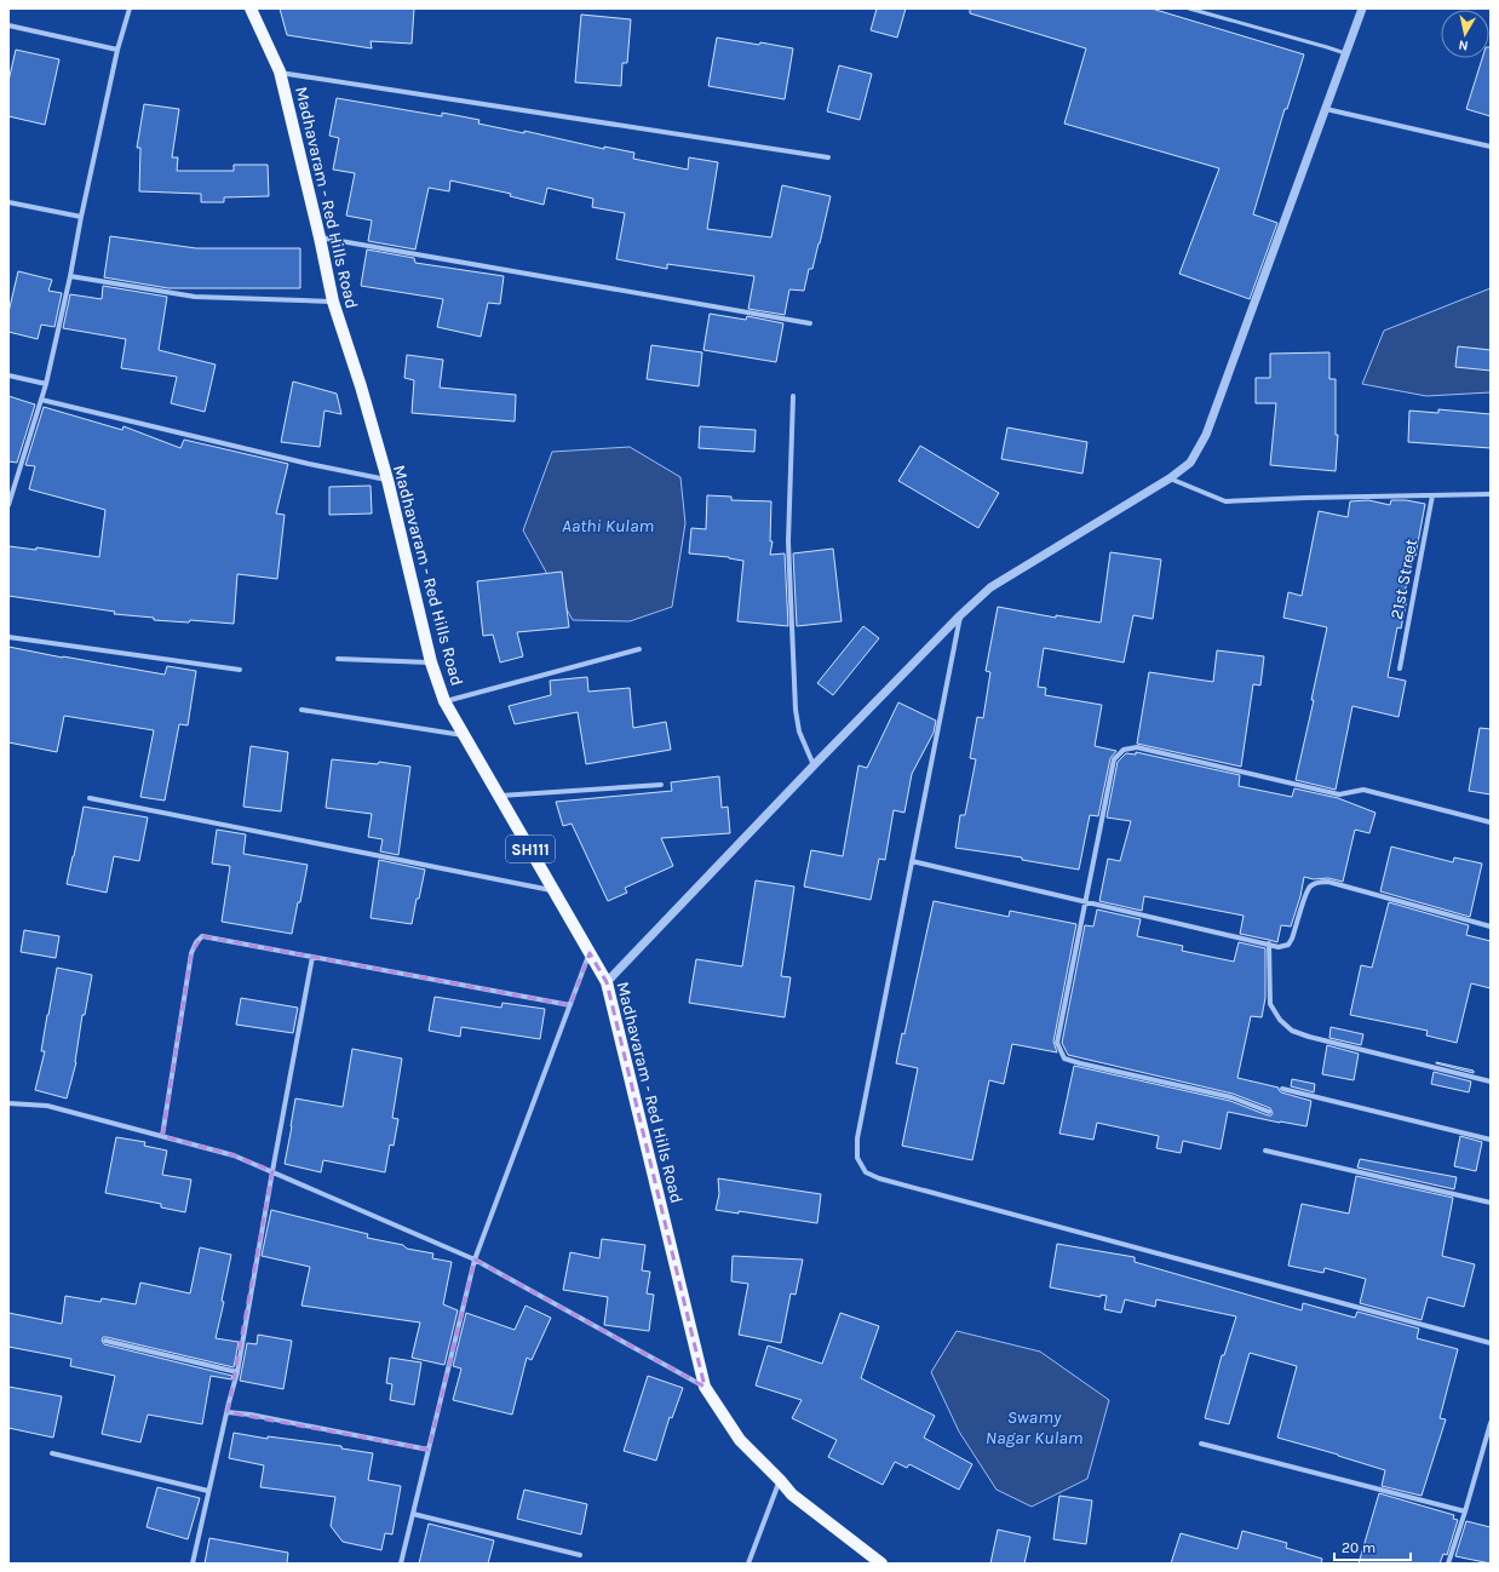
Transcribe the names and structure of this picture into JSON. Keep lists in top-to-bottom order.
{
  "streets": {
    "main road": ["Madhavaram - Red Hills Road", "SH111"],
    "street": ["21st Street"]
  },
  "water": ["Aathi Kulam", "Swamy Nagar Kulam"],
  "scale_bar": "20 m",
  "north": "bottom"
}
